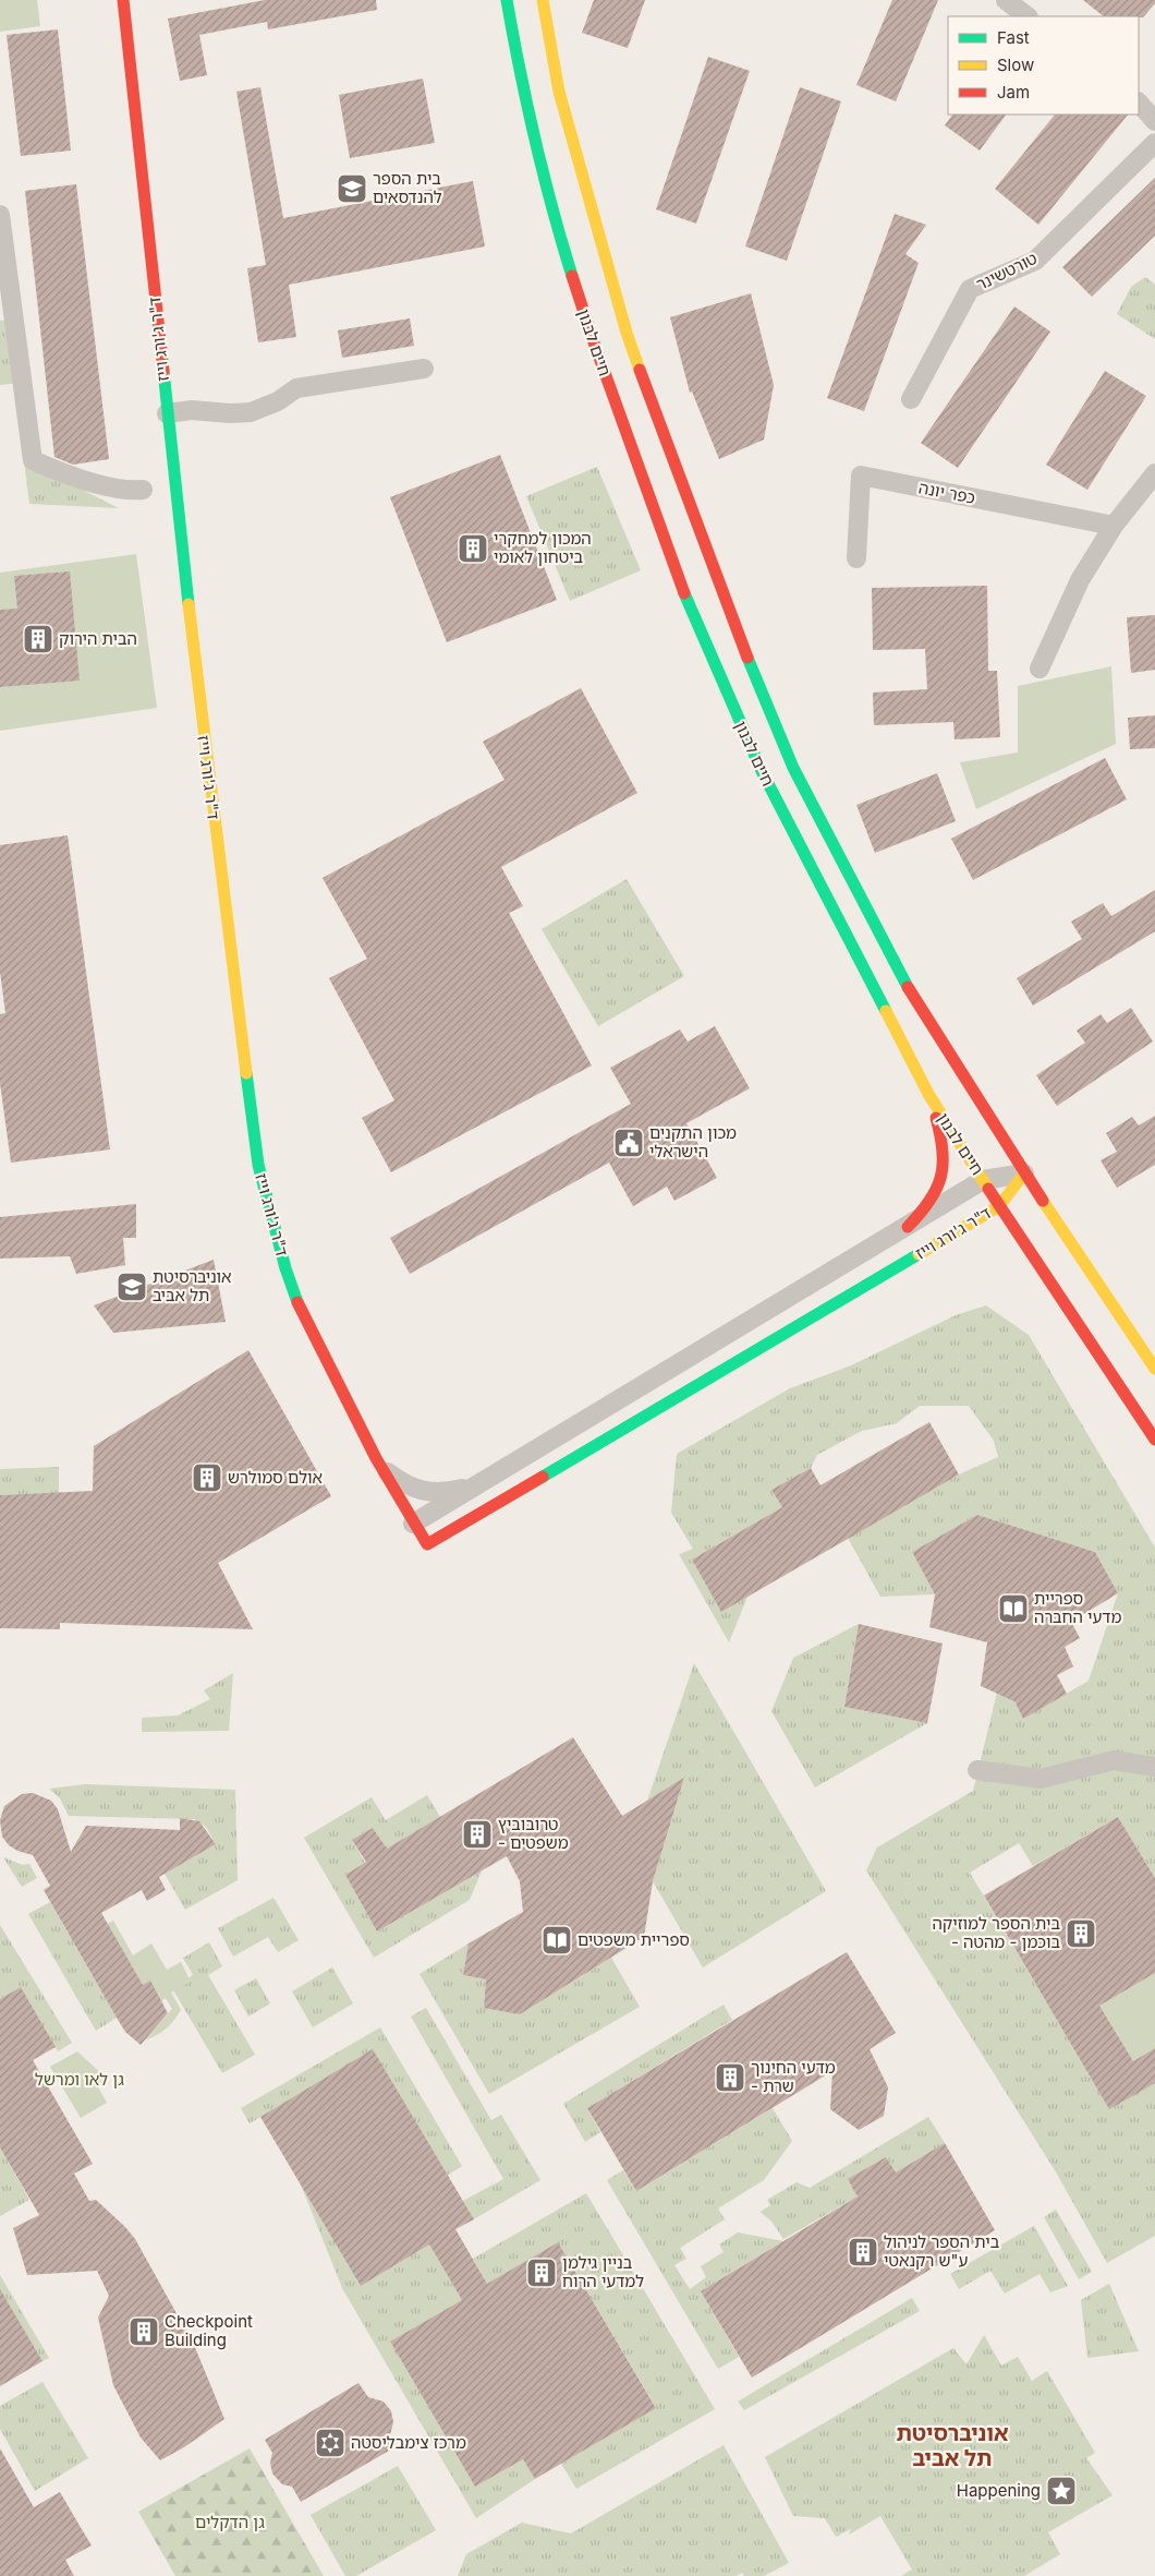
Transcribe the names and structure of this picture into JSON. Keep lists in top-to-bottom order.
{
  "streets": {
    "main road": ["ד\"ר ג'ורג וייז", "חיים לבנון"],
    "street": ["טורטשינר", "כפר יונה"]
  },
  "crossings": [
    ["ד\"ר ג'ורג וייז", "חיים לבנון"]
  ],
  "districts": ["אוניברסיטת תל אביב"],
  "parks": ["גן לאו ומרשל", "גן הדקלים"],
  "places": {
    "school or university": ["בית הספר להנדסאים", "אוניברסיטת תל אביב"],
    "building": [
      "המכון למחקרי ביטחון לאומי",
      "הבית הירוק",
      "אולם סמולרש",
      "טרובוביץ - משפטים",
      "בית הספר למוזיקה - בוכמן - מהטה",
      "מדעי החינוך - שרת",
      "בית הספר לניהול ע\"ש רקנאטי",
      "בניין גילמן למדעי הרוח",
      "Checkpoint Building"
    ],
    "public building": ["מכון התקנים הישראלי"],
    "library": ["ספריית מדעי החברה", "ספריית משפטים"],
    "synagogue": ["מרכז צימבליסטה"],
    "place": ["Happening"]
  },
  "legend": ["Fast", "Slow", "Jam"]
}
